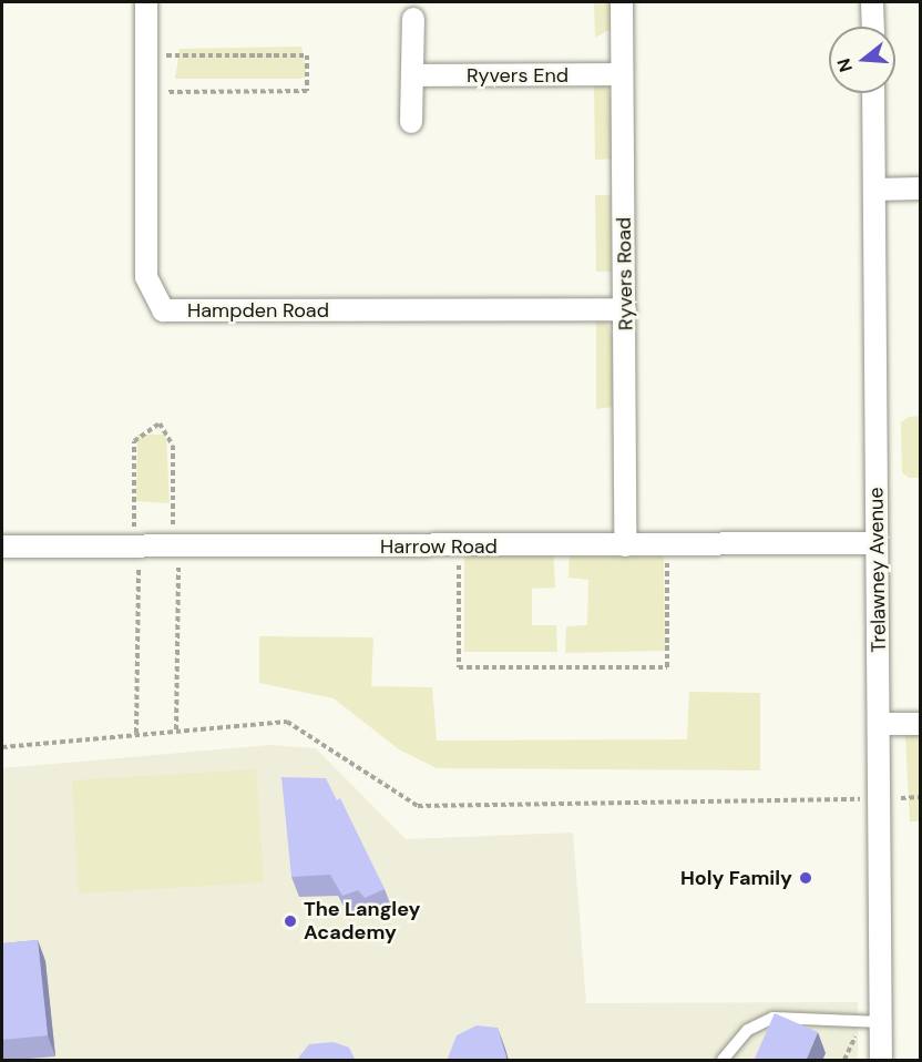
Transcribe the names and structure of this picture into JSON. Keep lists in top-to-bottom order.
{
  "streets": {
    "street": [
      "Ryvers End",
      "Ryvers Road",
      "Hampden Road",
      "Harrow Road",
      "Trelawney Avenue"
    ]
  },
  "crossings": [
    ["Ryvers End", "Ryvers Road"],
    ["Ryvers Road", "Hampden Road"],
    ["Ryvers Road", "Harrow Road"],
    ["Harrow Road", "Trelawney Avenue"]
  ],
  "places": ["Holy Family", "The Langley Academy"],
  "north": "left"
}
